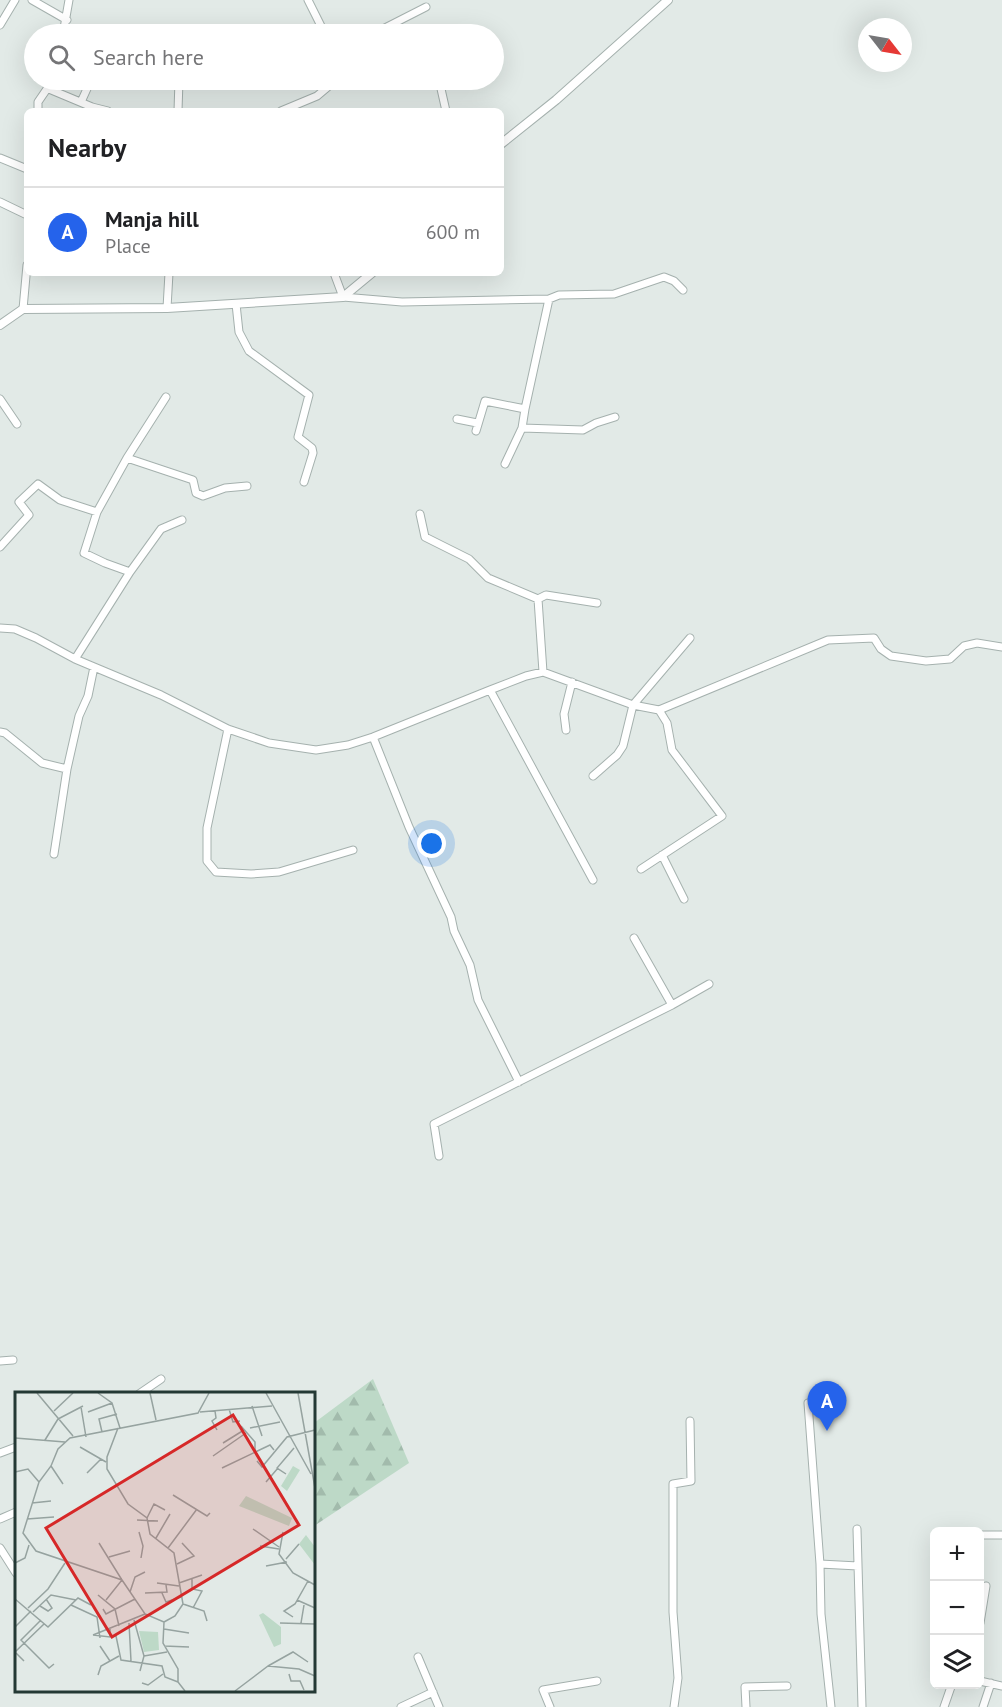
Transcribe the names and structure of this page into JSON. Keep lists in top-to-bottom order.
{
  "north": "bottom right",
  "page": {
    "search": "Search here",
    "heading": "Nearby",
    "list": [
      {
        "mark": "A",
        "name": "Manja hill",
        "note": "Place",
        "value": "600 m"
      }
    ],
    "pins": "A",
    "map_buttons": ["+", "−"]
  }
}
